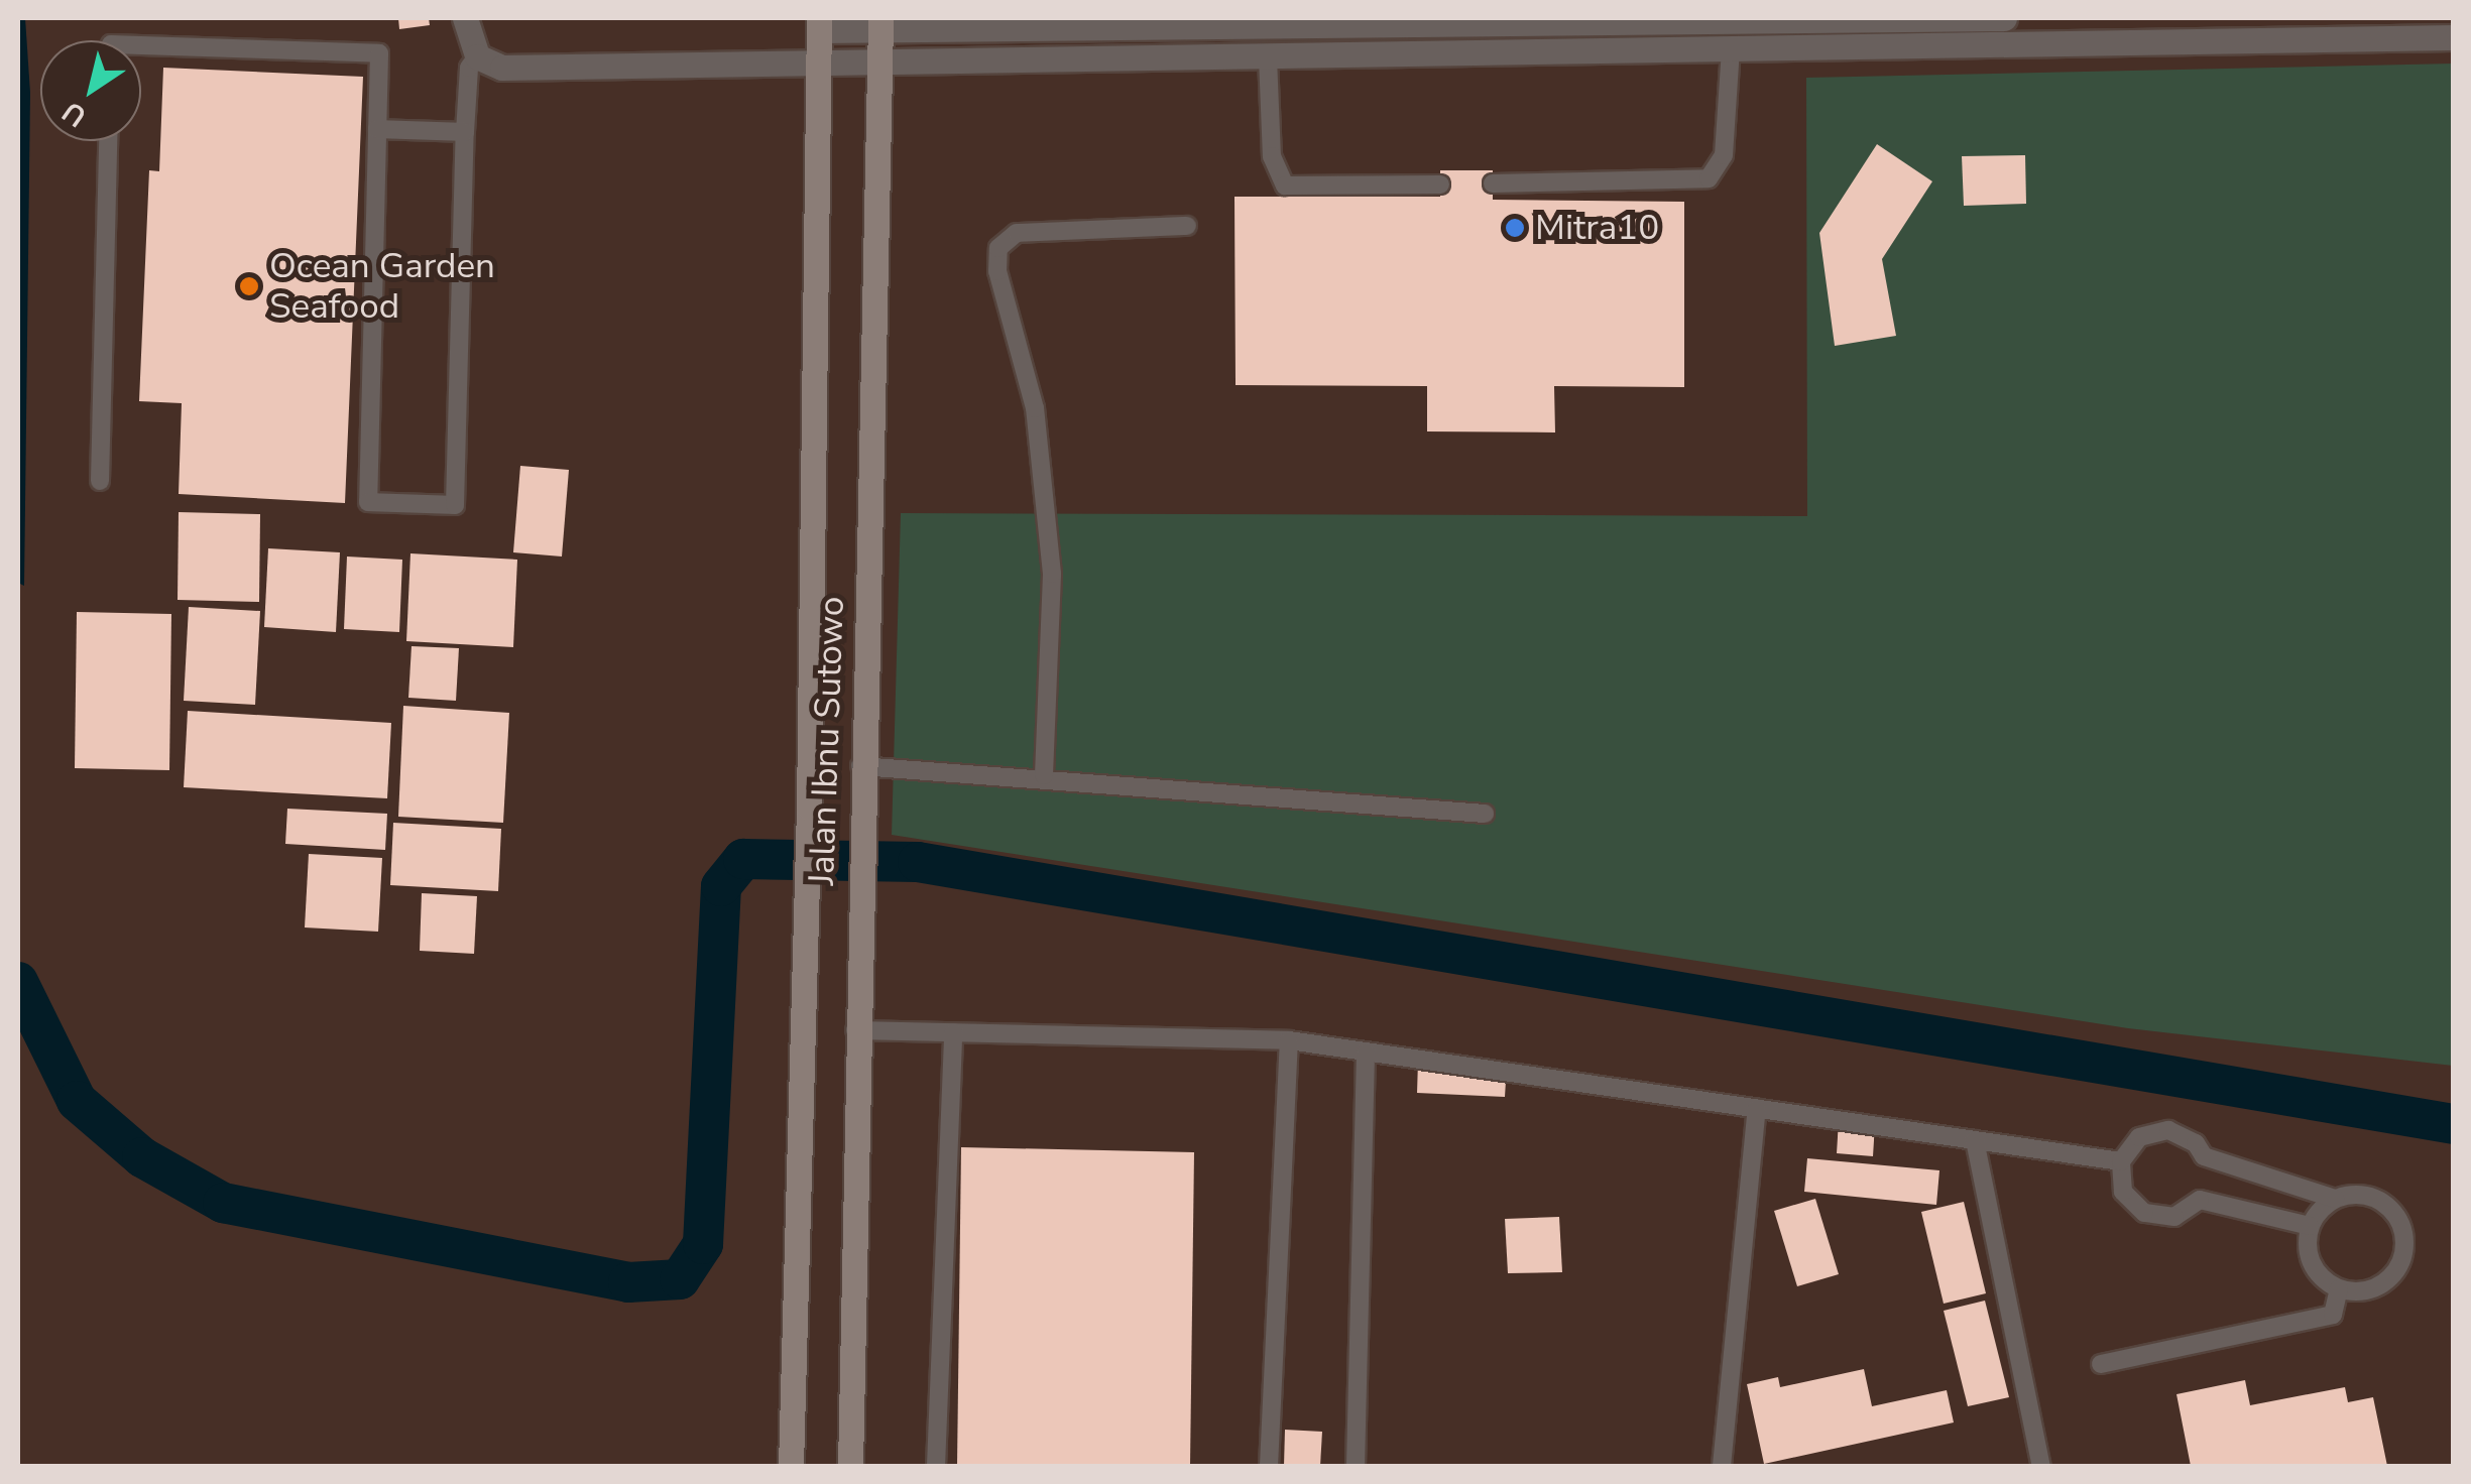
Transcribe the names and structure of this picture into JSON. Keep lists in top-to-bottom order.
{
  "streets": {
    "main road": ["Jalan Ibnu Sutowo"]
  },
  "places": ["Mitra10", "Ocean Garden Seafood"],
  "north": "bottom left"
}
